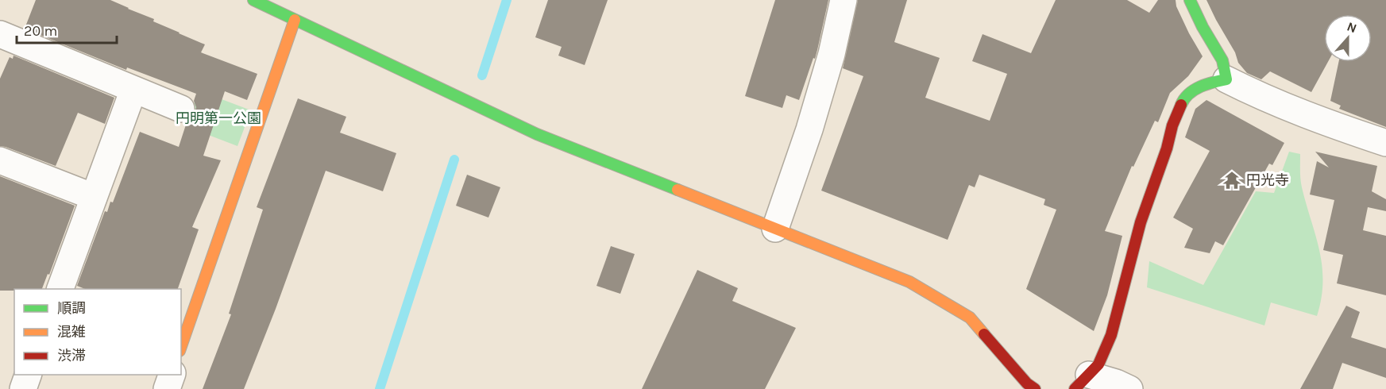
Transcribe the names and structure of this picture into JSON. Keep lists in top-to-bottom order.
{
  "parks": ["円明第一公園"],
  "places": {
    "temple": ["円光寺"]
  },
  "legend": ["順調", "混雑", "渋滞"],
  "scale_bar": "20 m",
  "north": "top"
}
